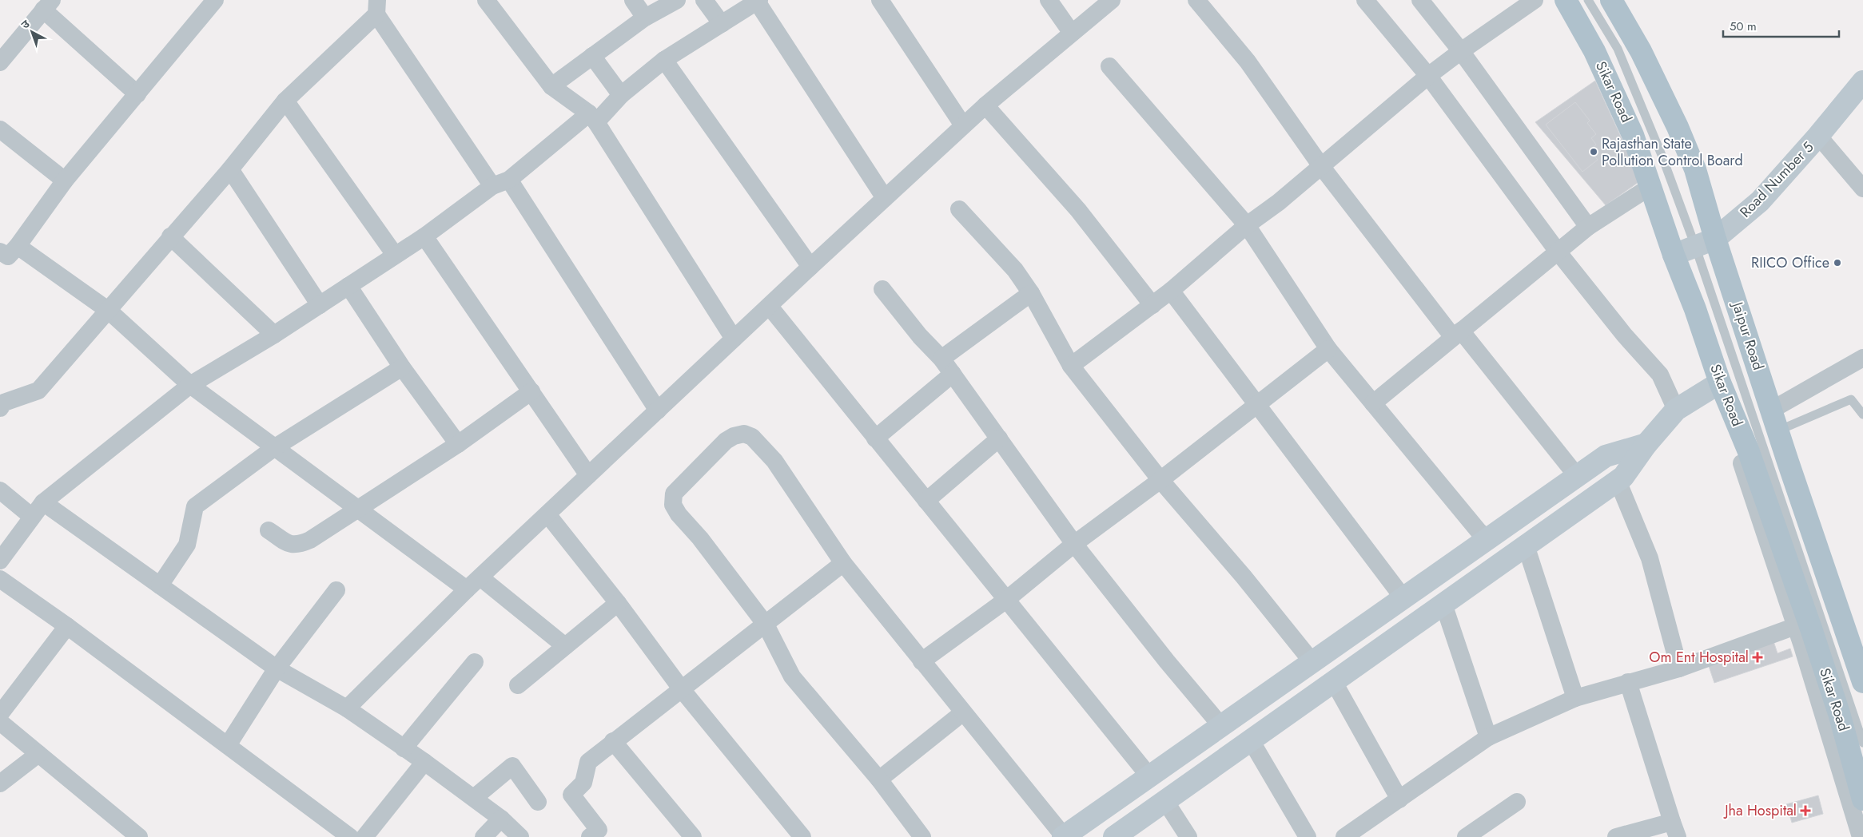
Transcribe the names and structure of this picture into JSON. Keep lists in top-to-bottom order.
{
  "streets": {
    "main road": ["Sikar Road", "Jaipur Road"],
    "street": ["Road Number 5"]
  },
  "crossings": [
    ["Sikar Road", "Road Number 5"],
    ["Road Number 5", "Jaipur Road"]
  ],
  "places": {
    "other": ["Rajasthan State Pollution Control Board", "RIICO Office"],
    "health": ["Om Ent Hospital", "Jha Hospital"]
  },
  "scale_bar": "50 m",
  "north": "top left"
}
